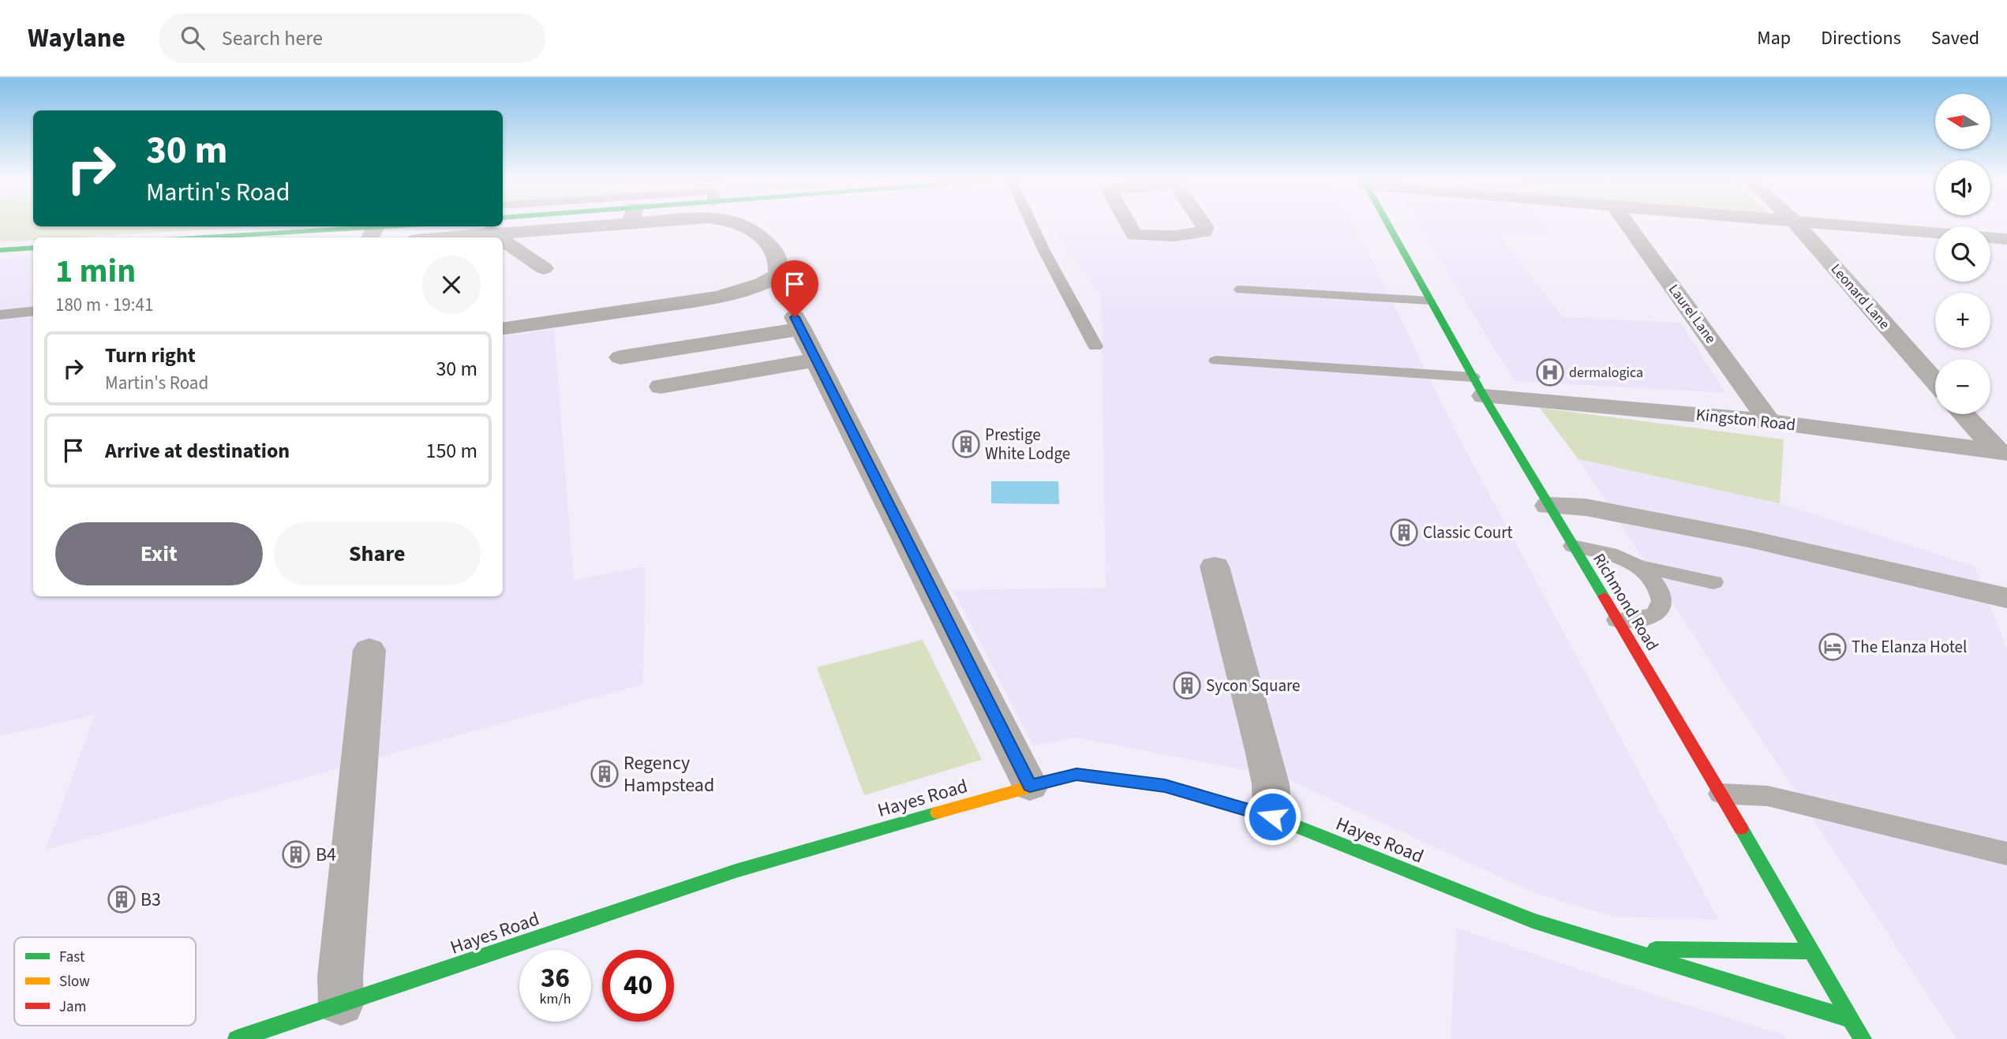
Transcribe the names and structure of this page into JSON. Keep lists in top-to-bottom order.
{
  "streets": {
    "street": [
      "Leonard Lane",
      "Laurel Lane",
      "Kingston Road",
      "Richmond Road",
      "Hayes Road"
    ]
  },
  "crossings": [
    ["Laurel Lane", "Kingston Road"],
    ["Kingston Road", "Richmond Road"],
    ["Richmond Road", "Hayes Road"]
  ],
  "places": {
    "hospital": ["dermalogica"],
    "building": [
      "Prestige White Lodge",
      "Classic Court",
      "Sycon Square",
      "Regency Hampstead",
      "B4",
      "B3"
    ],
    "hotel": ["The Elanza Hotel"]
  },
  "legend": ["Fast", "Slow", "Jam"],
  "north": "left",
  "page": {
    "header": "Waylane",
    "search": "Search here",
    "nav": ["Map", "Directions", "Saved"],
    "map_buttons": ["+", "−"],
    "turn": ["30 m", "Martin's Road"],
    "heading": ["1 min", "180 m · 19:41"],
    "list": [
      {
        "name": "Turn right",
        "note": "Martin's Road",
        "value": "30 m"
      },
      {
        "name": "Arrive at destination",
        "value": "150 m"
      }
    ],
    "buttons": ["Exit", "Share"],
    "speed": "36 km/h",
    "limit": "40"
  }
}
